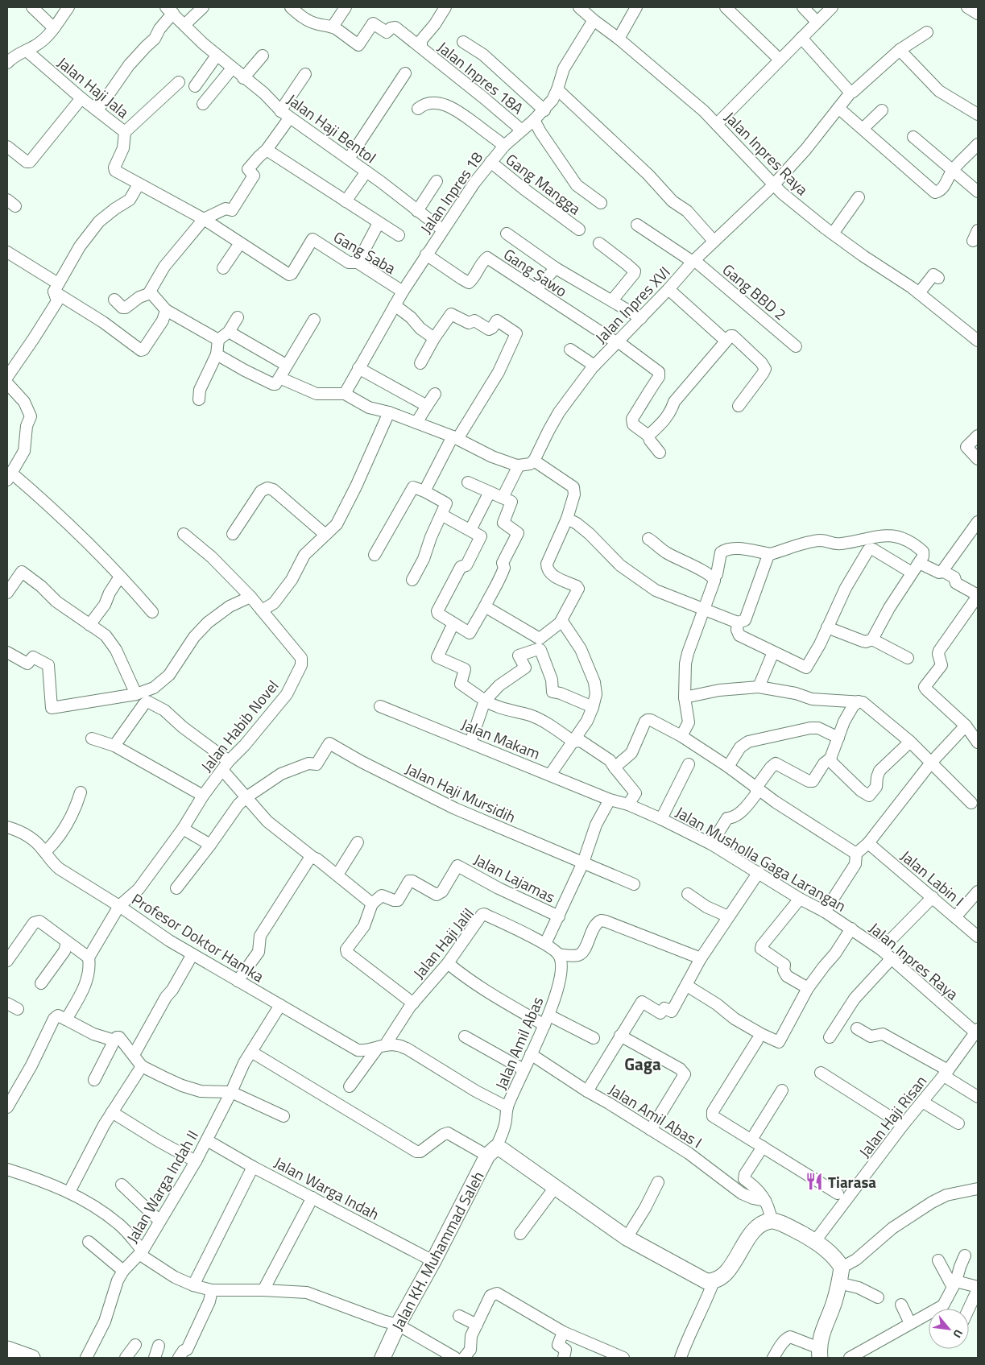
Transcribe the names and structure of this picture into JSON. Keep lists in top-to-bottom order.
{
  "streets": {
    "street": [
      "Jalan Inpres 18A",
      "Jalan Haji Jala",
      "Jalan Haji Bentol",
      "Jalan Inpres Raya",
      "Gang Mangga",
      "Jalan Inpres 18",
      "Gang Saba",
      "Gang Sawo",
      "Gang BBD 2",
      "Jalan Inpres XVI",
      "Jalan Habib Novel",
      "Jalan Makam",
      "Jalan Haji Mursidih",
      "Jalan Musholla Gaga Larangan",
      "Jalan Lajamas",
      "Jalan Labin I",
      "Profesor Doktor Hamka",
      "Jalan Haji Jalil",
      "Jalan Amil Abas",
      "Jalan Amil Abas I",
      "Jalan Haji Risan",
      "Jalan Warga Indah II",
      "Jalan Warga Indah",
      "Jalan KH. Muhammad Saleh"
    ]
  },
  "crossings": [
    ["Jalan Inpres 18A", "Jalan Inpres 18"],
    ["Jalan Haji Jala", "Gang Saba"],
    ["Jalan Haji Bentol", "Jalan Inpres 18"],
    ["Jalan Inpres Raya", "Jalan Inpres 18"],
    ["Jalan Inpres Raya", "Jalan Inpres XVI"],
    ["Jalan Inpres Raya", "Jalan Musholla Gaga Larangan"],
    ["Jalan Inpres Raya", "Jalan Haji Risan"],
    ["Gang Mangga", "Jalan Inpres 18"],
    ["Jalan Inpres 18", "Gang Saba"],
    ["Jalan Inpres 18", "Gang Sawo"],
    ["Gang Sawo", "Jalan Inpres XVI"],
    ["Gang BBD 2", "Jalan Inpres XVI"],
    ["Jalan Habib Novel", "Profesor Doktor Hamka"],
    ["Jalan Makam", "Jalan Musholla Gaga Larangan"],
    ["Profesor Doktor Hamka", "Jalan Haji Jalil"],
    ["Profesor Doktor Hamka", "Jalan Amil Abas"],
    ["Profesor Doktor Hamka", "Jalan Warga Indah II"],
    ["Jalan Amil Abas", "Jalan Amil Abas I"],
    ["Jalan Amil Abas", "Jalan KH. Muhammad Saleh"],
    ["Jalan Warga Indah II", "Jalan Warga Indah"],
    ["Jalan Warga Indah", "Jalan KH. Muhammad Saleh"]
  ],
  "districts": ["Gaga"],
  "places": {
    "restaurant": ["Tiarasa"]
  },
  "north": "bottom right"
}
